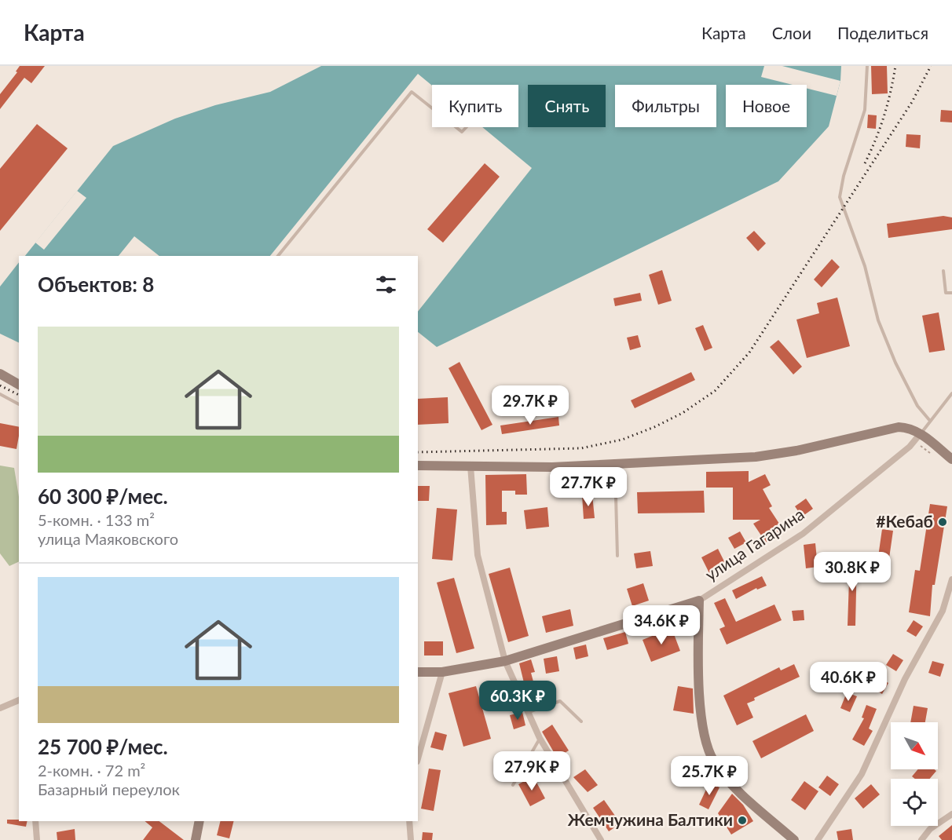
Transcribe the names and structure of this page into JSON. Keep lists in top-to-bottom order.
{
  "streets": {
    "street": ["улица Гагарина"]
  },
  "places": ["#Кебаб", "Жемчужина Балтики"],
  "north": "bottom right",
  "page": {
    "header": "Карта",
    "nav": ["Карта", "Слои", "Поделиться"],
    "chip": [
      "Купить",
      "Снять",
      "Фильтры",
      "Новое"
    ],
    "heading": "Объектов: 8",
    "list": [
      {
        "name": "60 300 ₽/мес.",
        "note": "5-комн. · 133 m² · улица Маяковского"
      },
      {
        "name": "25 700 ₽/мес.",
        "note": "2-комн. · 72 m² · Базарный переулок"
      }
    ],
    "price": [
      "29.7K ₽",
      "27.7K ₽",
      "30.8K ₽",
      "34.6K ₽",
      "40.6K ₽",
      "60.3K ₽",
      "27.9K ₽",
      "25.7K ₽"
    ]
  }
}
